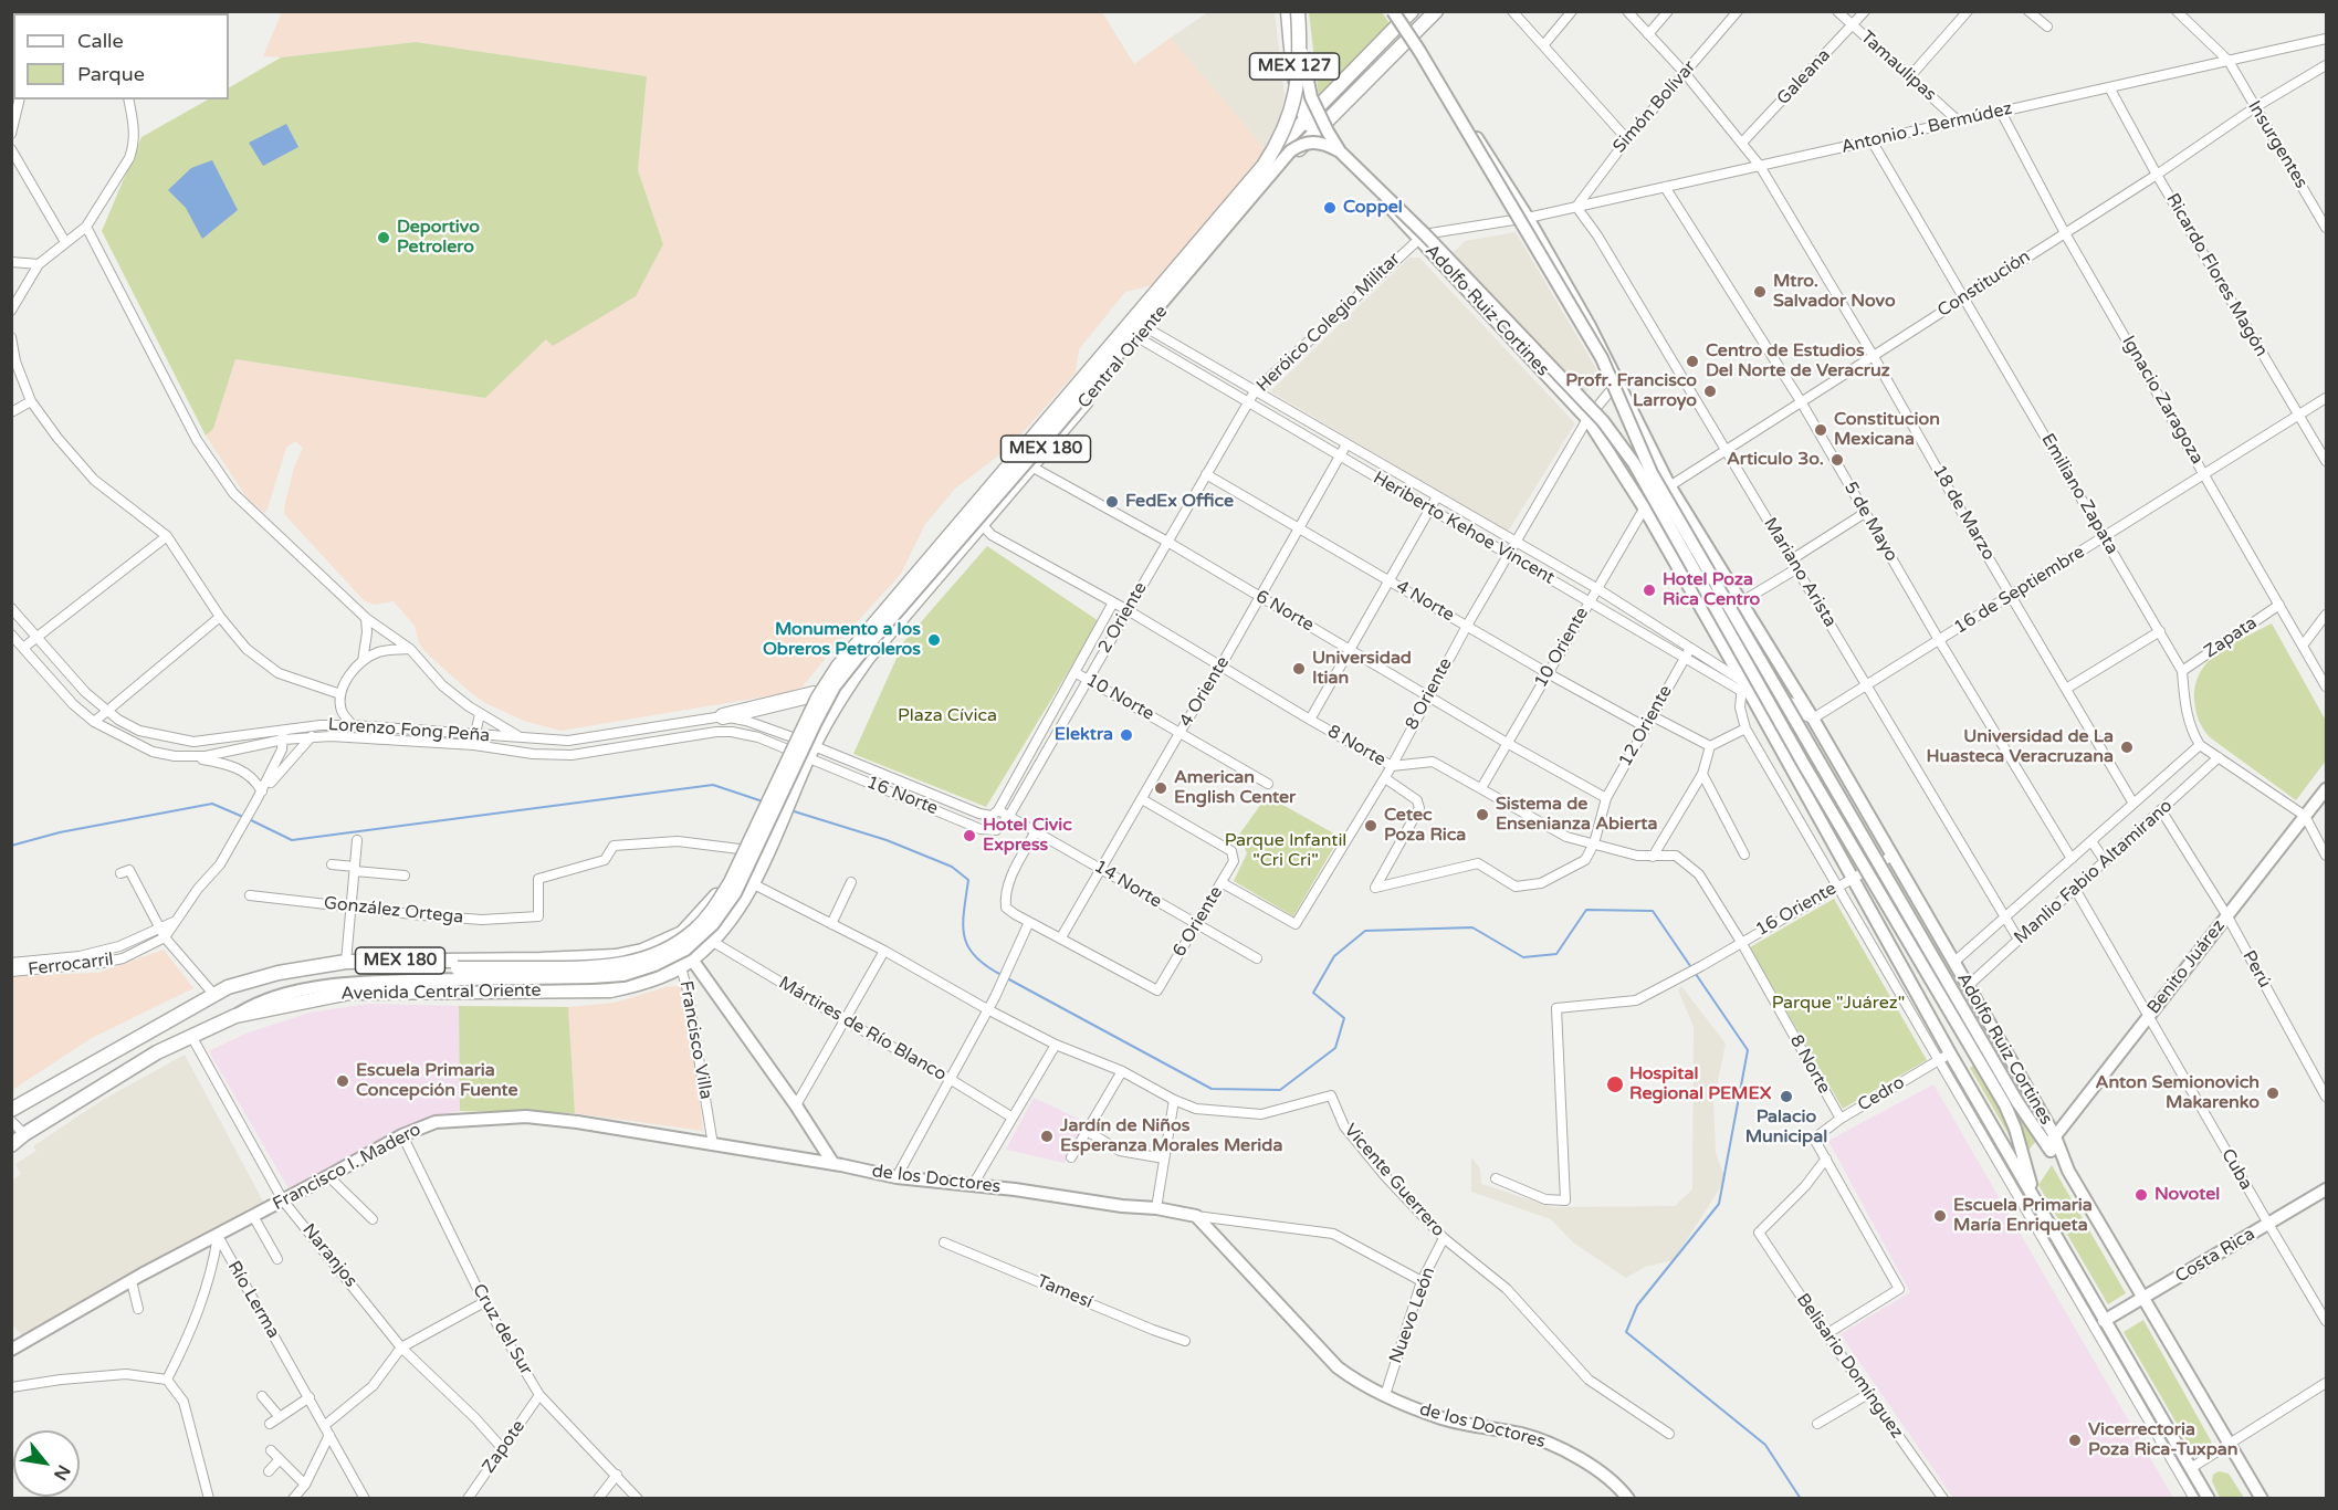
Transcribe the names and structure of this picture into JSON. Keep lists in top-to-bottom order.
{
  "streets": {
    "main road": [
      "MEX 127",
      "Adolfo Ruiz Cortines",
      "Central Oriente",
      "MEX 180",
      "Benito Juárez",
      "Avenida Central Oriente",
      "Francisco I. Madero",
      "de los Doctores",
      "Costa Rica"
    ],
    "street": [
      "Tamaulipas",
      "Galeana",
      "Simón Bolívar",
      "Antonio J. Bermúdez",
      "Insurgentes",
      "Ricardo Flores Magón",
      "Constitución",
      "Heróico Colegio Militar",
      "Ignacio Zaragoza",
      "Emiliano Zapata",
      "18 de Marzo",
      "5 de Mayo",
      "Heriberto Kehoe Vincent",
      "Mariano Arista",
      "16 de Septiembre",
      "4 Norte",
      "6 Norte",
      "2 Oriente",
      "Zapata",
      "10 Oriente",
      "4 Oriente",
      "8 Oriente",
      "10 Norte",
      "12 Oriente",
      "Lorenzo Fong Peña",
      "8 Norte",
      "16 Norte",
      "Manlio Fabio Altamirano",
      "14 Norte",
      "16 Oriente",
      "González Ortega",
      "6 Oriente",
      "Ferrocarril",
      "Perú",
      "Mártires de Río Blanco",
      "Francisco Villa",
      "Cedro",
      "Cuba",
      "Vicente Guerrero",
      "Naranjos",
      "Tamesí",
      "Río Lerma",
      "Nuevo León",
      "Cruz del Sur",
      "Belisario Domínguez",
      "Zapote"
    ]
  },
  "crossings": [
    ["Tamaulipas", "Galeana"],
    ["Tamaulipas", "Antonio J. Bermúdez"],
    ["Galeana", "18 de Marzo"],
    ["Simón Bolívar", "Antonio J. Bermúdez"],
    ["Simón Bolívar", "18 de Marzo"],
    ["Simón Bolívar", "Mariano Arista"],
    ["Antonio J. Bermúdez", "Insurgentes"],
    ["Antonio J. Bermúdez", "Ricardo Flores Magón"],
    ["Antonio J. Bermúdez", "Adolfo Ruiz Cortines"],
    ["Antonio J. Bermúdez", "Heróico Colegio Militar"],
    ["Antonio J. Bermúdez", "Ignacio Zaragoza"],
    ["Antonio J. Bermúdez", "Emiliano Zapata"],
    ["Antonio J. Bermúdez", "18 de Marzo"],
    ["Antonio J. Bermúdez", "5 de Mayo"],
    ["Antonio J. Bermúdez", "Mariano Arista"],
    ["Insurgentes", "Constitución"],
    ["Ricardo Flores Magón", "Constitución"],
    ["Ricardo Flores Magón", "16 de Septiembre"],
    ["Constitución", "Adolfo Ruiz Cortines"],
    ["Constitución", "Ignacio Zaragoza"],
    ["Constitución", "Emiliano Zapata"],
    ["Constitución", "18 de Marzo"],
    ["Constitución", "5 de Mayo"],
    ["Constitución", "Mariano Arista"],
    ["Constitución", "10 Oriente"],
    ["Adolfo Ruiz Cortines", "Heróico Colegio Militar"],
    ["Adolfo Ruiz Cortines", "Central Oriente"],
    ["Adolfo Ruiz Cortines", "MEX 180"],
    ["Adolfo Ruiz Cortines", "Heriberto Kehoe Vincent"],
    ["Adolfo Ruiz Cortines", "16 de Septiembre"],
    ["Adolfo Ruiz Cortines", "10 Oriente"],
    ["Adolfo Ruiz Cortines", "8 Oriente"],
    ["Adolfo Ruiz Cortines", "Manlio Fabio Altamirano"],
    ["Adolfo Ruiz Cortines", "16 Oriente"],
    ["Adolfo Ruiz Cortines", "Benito Juárez"],
    ["Adolfo Ruiz Cortines", "Cedro"],
    ["Adolfo Ruiz Cortines", "Costa Rica"],
    ["Heróico Colegio Militar", "Heriberto Kehoe Vincent"],
    ["Heróico Colegio Militar", "2 Oriente"],
    ["Central Oriente", "MEX 180"],
    ["Central Oriente", "Heriberto Kehoe Vincent"],
    ["Central Oriente", "6 Norte"],
    ["Central Oriente", "Lorenzo Fong Peña"],
    ["Central Oriente", "8 Norte"],
    ["Central Oriente", "16 Norte"],
    ["Central Oriente", "Avenida Central Oriente"],
    ["Ignacio Zaragoza", "16 de Septiembre"],
    ["Ignacio Zaragoza", "Zapata"],
    ["Emiliano Zapata", "16 de Septiembre"],
    ["Emiliano Zapata", "Zapata"],
    ["Emiliano Zapata", "Manlio Fabio Altamirano"],
    ["18 de Marzo", "16 de Septiembre"],
    ["18 de Marzo", "Manlio Fabio Altamirano"],
    ["5 de Mayo", "16 de Septiembre"],
    ["5 de Mayo", "Manlio Fabio Altamirano"],
    ["Heriberto Kehoe Vincent", "16 de Septiembre"],
    ["Heriberto Kehoe Vincent", "2 Oriente"],
    ["Heriberto Kehoe Vincent", "10 Oriente"],
    ["Heriberto Kehoe Vincent", "4 Oriente"],
    ["Heriberto Kehoe Vincent", "8 Oriente"],
    ["Heriberto Kehoe Vincent", "12 Oriente"],
    ["Mariano Arista", "16 de Septiembre"],
    ["Mariano Arista", "Manlio Fabio Altamirano"],
    ["4 Norte", "2 Oriente"],
    ["4 Norte", "10 Oriente"],
    ["4 Norte", "4 Oriente"],
    ["4 Norte", "8 Oriente"],
    ["4 Norte", "12 Oriente"],
    ["6 Norte", "2 Oriente"],
    ["6 Norte", "10 Oriente"],
    ["6 Norte", "4 Oriente"],
    ["6 Norte", "8 Oriente"],
    ["6 Norte", "12 Oriente"],
    ["2 Oriente", "10 Norte"],
    ["2 Oriente", "8 Norte"],
    ["2 Oriente", "16 Norte"],
    ["2 Oriente", "14 Norte"],
    ["10 Oriente", "8 Norte"],
    ["4 Oriente", "10 Norte"],
    ["4 Oriente", "8 Norte"],
    ["4 Oriente", "14 Norte"],
    ["4 Oriente", "6 Oriente"],
    ["8 Oriente", "8 Norte"],
    ["8 Oriente", "6 Oriente"],
    ["12 Oriente", "8 Norte"],
    ["Lorenzo Fong Peña", "16 Norte"],
    ["8 Norte", "16 Oriente"],
    ["8 Norte", "Cedro"],
    ["16 Norte", "14 Norte"],
    ["Manlio Fabio Altamirano", "Perú"],
    ["14 Norte", "6 Oriente"],
    ["González Ortega", "Avenida Central Oriente"],
    ["Benito Juárez", "Perú"],
    ["Benito Juárez", "Cuba"],
    ["Avenida Central Oriente", "Mártires de Río Blanco"],
    ["Avenida Central Oriente", "Francisco Villa"],
    ["Avenida Central Oriente", "Vicente Guerrero"],
    ["Avenida Central Oriente", "Naranjos"],
    ["Francisco Villa", "Francisco I. Madero"],
    ["Cedro", "Belisario Domínguez"],
    ["Francisco I. Madero", "de los Doctores"],
    ["Francisco I. Madero", "Naranjos"],
    ["Francisco I. Madero", "Río Lerma"],
    ["Francisco I. Madero", "Cruz del Sur"],
    ["Cuba", "Costa Rica"],
    ["de los Doctores", "Nuevo León"],
    ["Vicente Guerrero", "Nuevo León"],
    ["Naranjos", "Zapote"],
    ["Cruz del Sur", "Zapote"]
  ],
  "parks": ["Plaza Cívica", "Parque Infantil \"Cri Cri\"", "Parque \"Juárez\""],
  "places": [
    "Coppel",
    "Deportivo Petrolero",
    "Mtro. Salvador Novo",
    "Centro de Estudios Del Norte de Veracruz",
    "Profr. Francisco Larroyo",
    "Constitucion Mexicana",
    "Articulo 3o.",
    "FedEx Office",
    "Hotel Poza Rica Centro",
    "Monumento a los Obreros Petroleros",
    "Universidad Itian",
    "Elektra",
    "Universidad de La Huasteca Veracruzana",
    "American English Center",
    "Sistema de Ensenianza Abierta",
    "Cetec Poza Rica",
    "Hotel Civic Express",
    "Escuela Primaria Concepción Fuente",
    "Hospital Regional PEMEX",
    "Anton Semionovich Makarenko",
    "Palacio Municipal",
    "Jardín de Niños Esperanza Morales Merida",
    "Novotel",
    "Escuela Primaria María Enriqueta",
    "Vicerrectoria Poza Rica-Tuxpan"
  ],
  "legend": ["Calle", "Parque"],
  "north": "bottom right"
}
